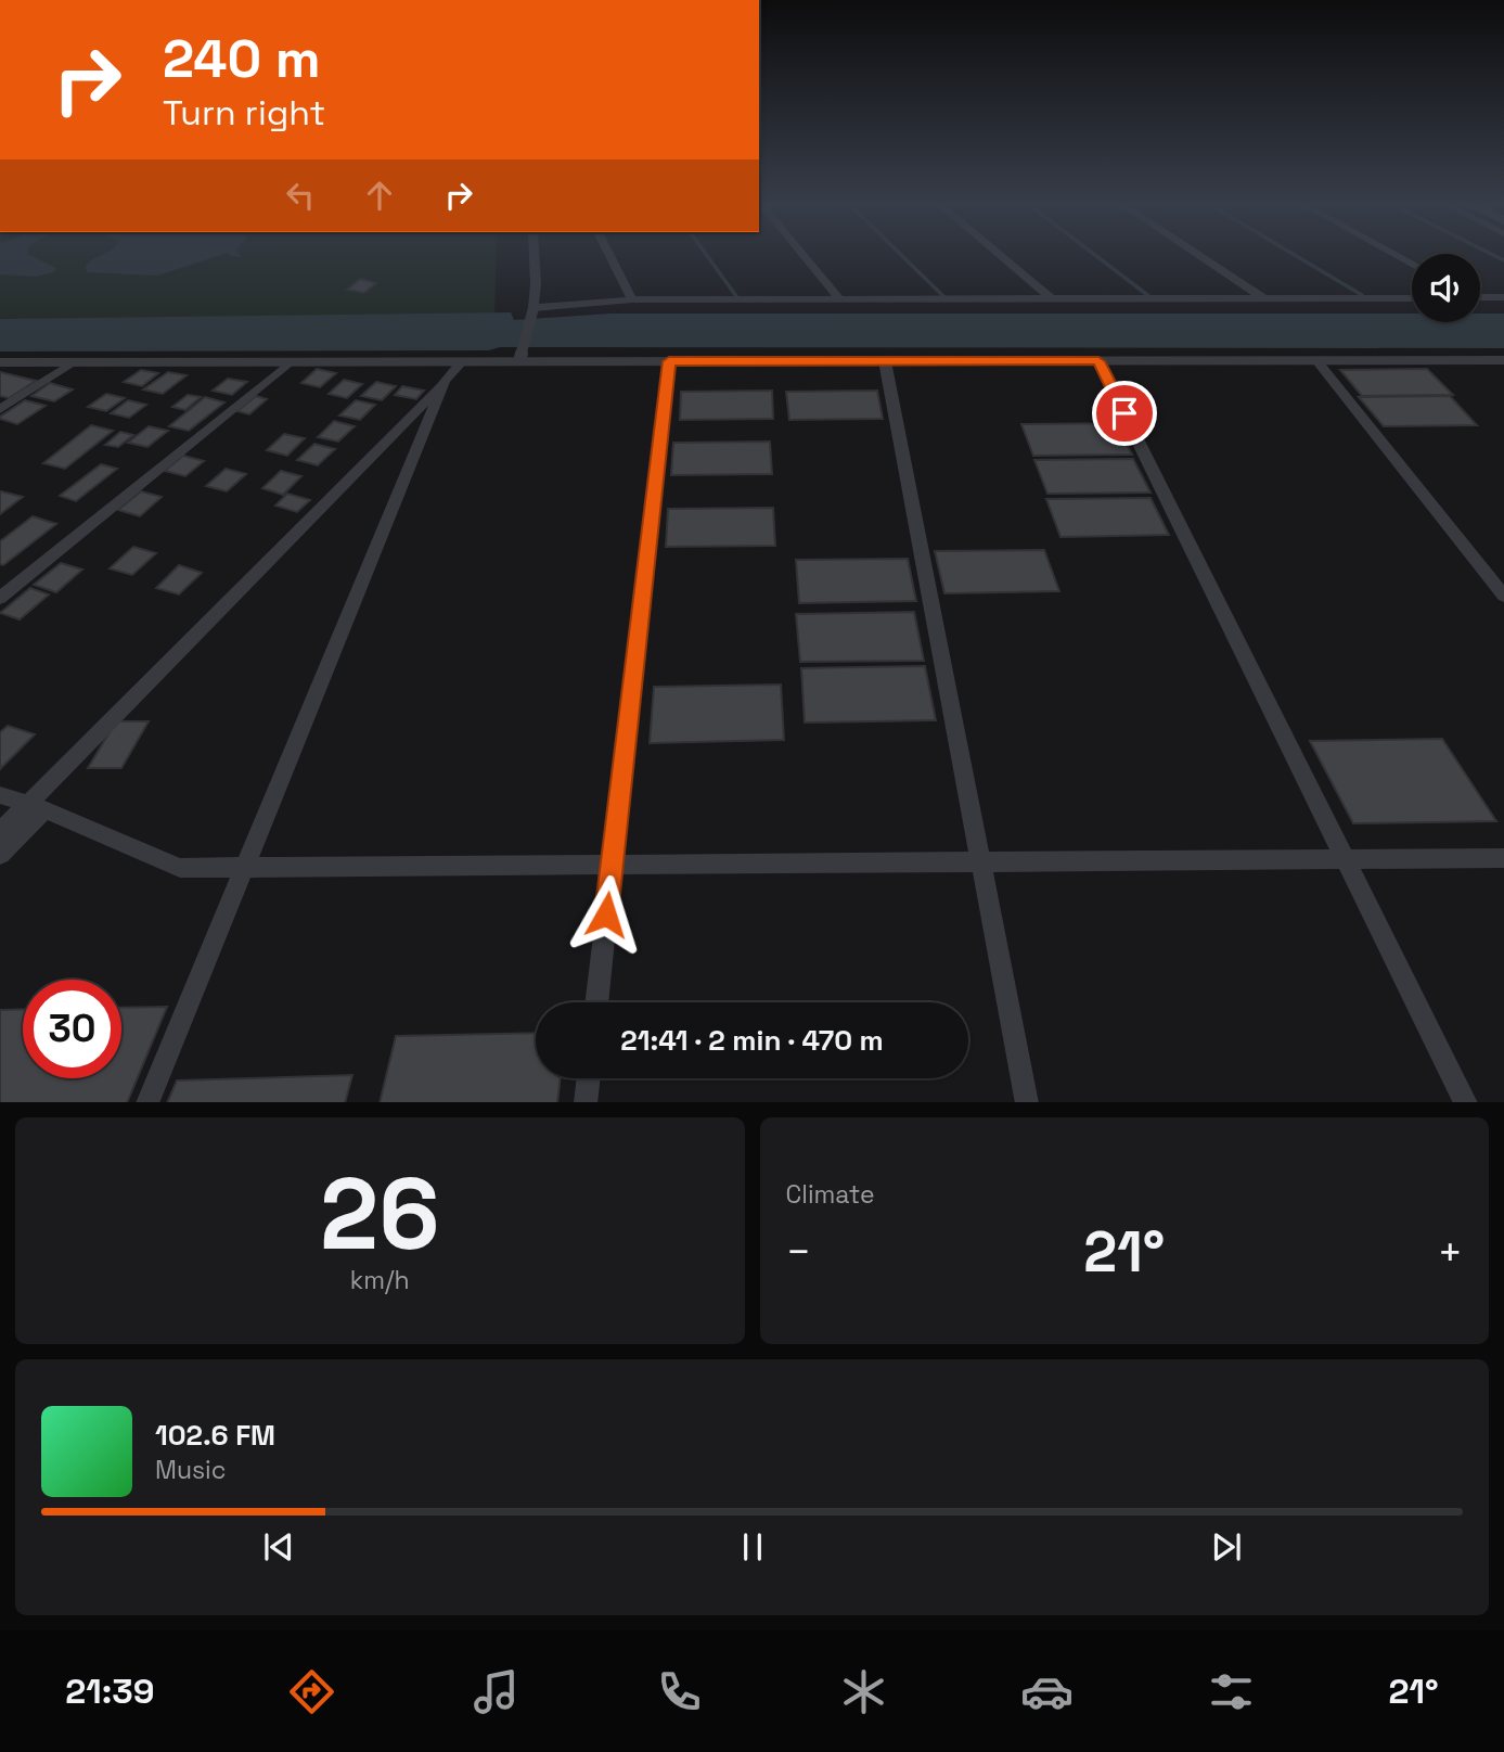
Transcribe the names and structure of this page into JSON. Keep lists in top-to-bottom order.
{
  "page": {
    "turn": ["240 m", "Turn right"],
    "limit": "30",
    "trip": "21:41 · 2 min · 470 m",
    "tile": [
      ["26", "km/h"],
      "Climate"
    ],
    "heat": ["−", "21°", "+"],
    "song": ["102.6 FM", "Music"],
    "tabs": ["21:39", "21°"]
  }
}
